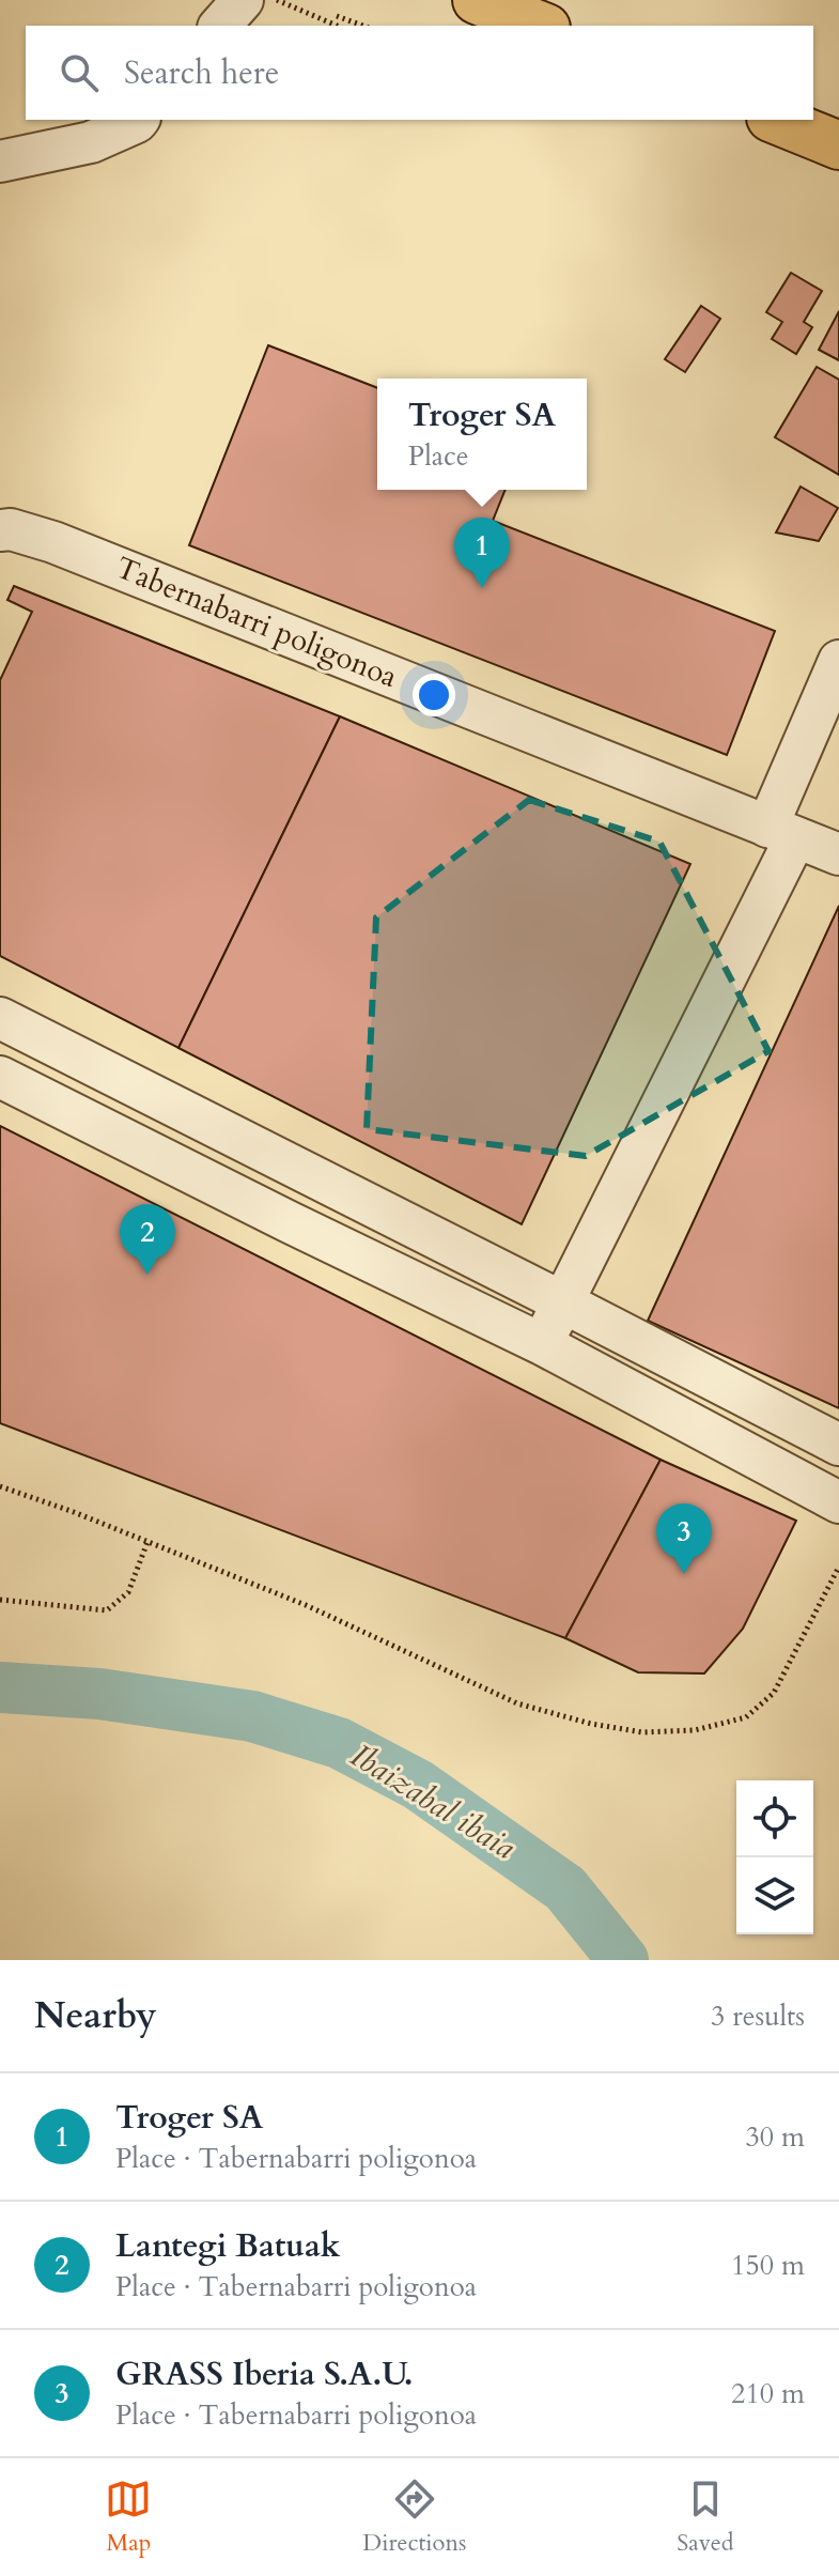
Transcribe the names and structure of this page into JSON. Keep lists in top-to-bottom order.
{
  "streets": {
    "street": ["Tabernabarri poligonoa"]
  },
  "water": ["Ibaizabal ibaia"],
  "page": {
    "search": "Search here",
    "popup": ["Troger SA", "Place"],
    "pins": ["1", "2", "3"],
    "heading": ["Nearby", "3 results"],
    "list": [
      {
        "mark": "1",
        "name": "Troger SA",
        "note": "Place · Tabernabarri poligonoa",
        "value": "30 m"
      },
      {
        "mark": "2",
        "name": "Lantegi Batuak",
        "note": "Place · Tabernabarri poligonoa",
        "value": "150 m"
      },
      {
        "mark": "3",
        "name": "GRASS Iberia S.A.U.",
        "note": "Place · Tabernabarri poligonoa",
        "value": "210 m"
      }
    ],
    "nav": ["Map", "Directions", "Saved"]
  }
}
